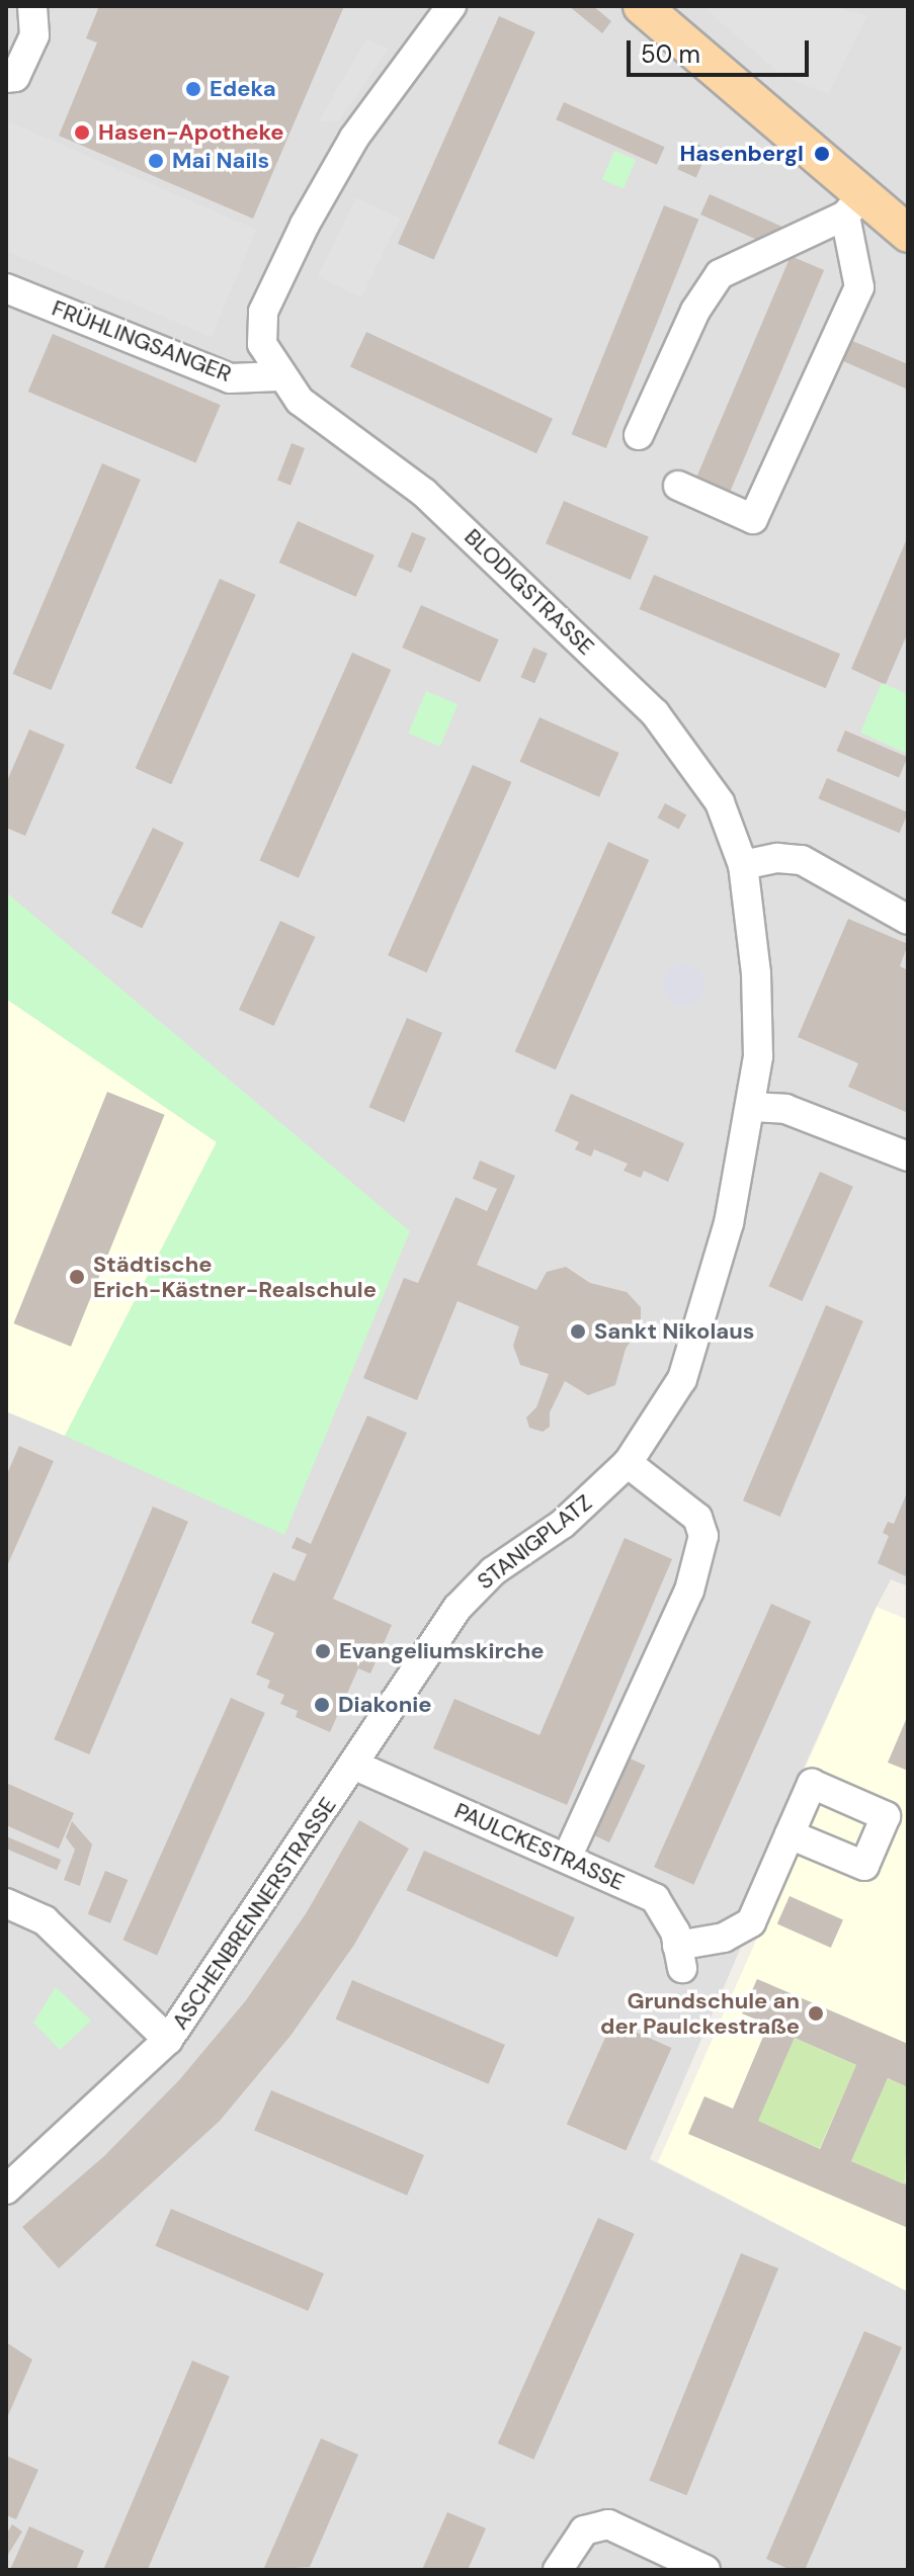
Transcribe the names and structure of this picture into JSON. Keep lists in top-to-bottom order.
{
  "streets": {
    "street": [
      "FRÜHLINGSANGER",
      "BLODIGSTRASSE",
      "STANIGPLATZ",
      "PAULCKESTRASSE",
      "ASCHENBRENNERSTRASSE"
    ]
  },
  "crossings": [
    ["FRÜHLINGSANGER", "BLODIGSTRASSE"],
    ["BLODIGSTRASSE", "STANIGPLATZ"],
    ["STANIGPLATZ", "PAULCKESTRASSE"],
    ["STANIGPLATZ", "ASCHENBRENNERSTRASSE"],
    ["PAULCKESTRASSE", "ASCHENBRENNERSTRASSE"]
  ],
  "places": [
    "Edeka",
    "Hasen-Apotheke",
    "Hasenbergl",
    "Mai Nails",
    "Städtische Erich-Kästner-Realschule",
    "Sankt Nikolaus",
    "Evangeliumskirche",
    "Diakonie",
    "Grundschule an der Paulckestraße"
  ],
  "scale_bar": "50 m"
}
